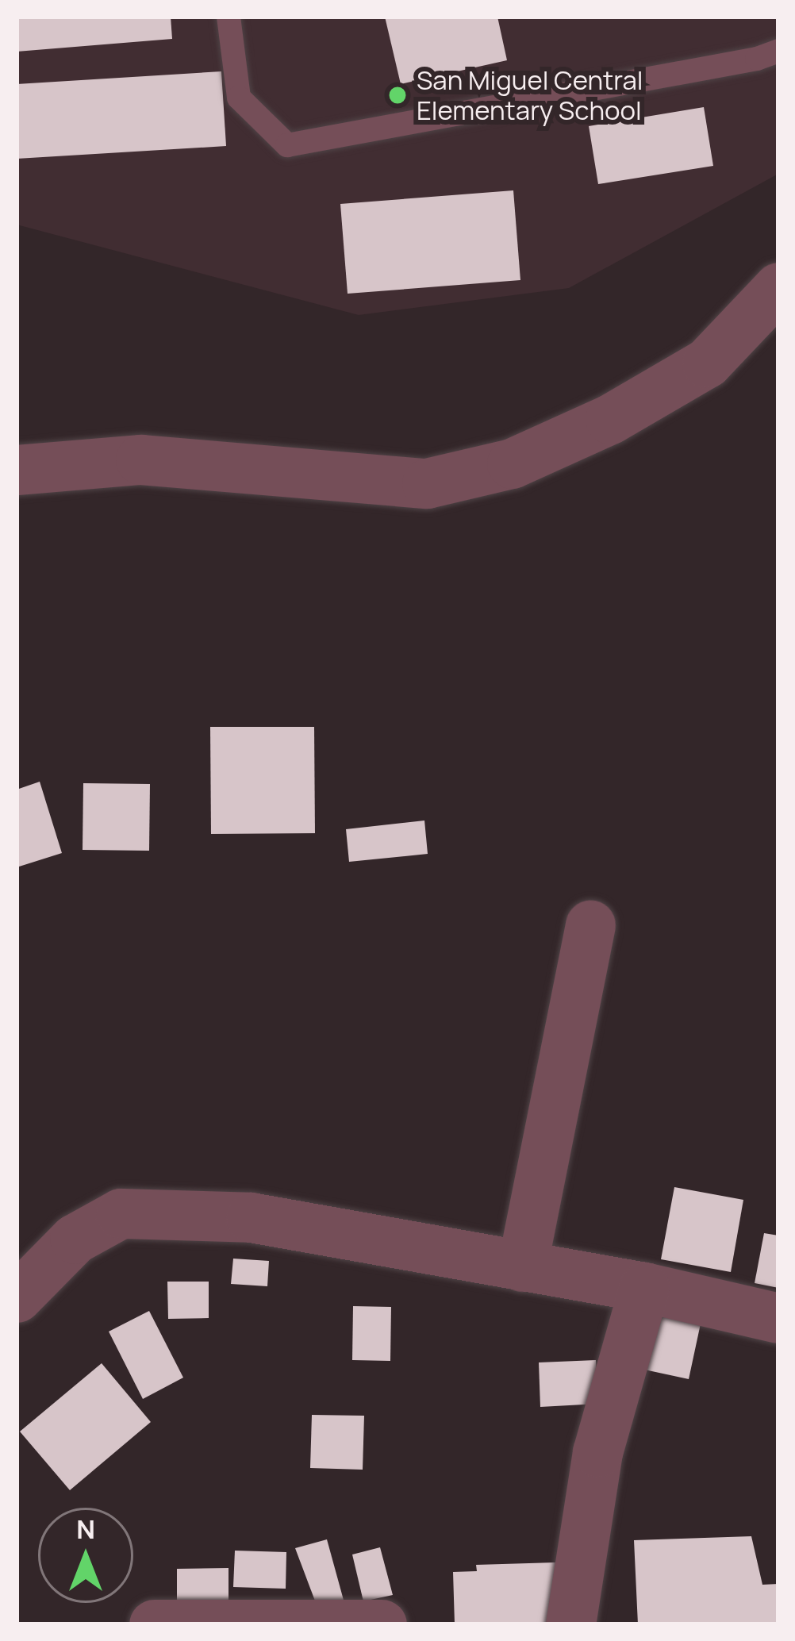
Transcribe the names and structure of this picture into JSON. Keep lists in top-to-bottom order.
{
  "places": ["San Miguel Central Elementary School"],
  "north": "top"
}
